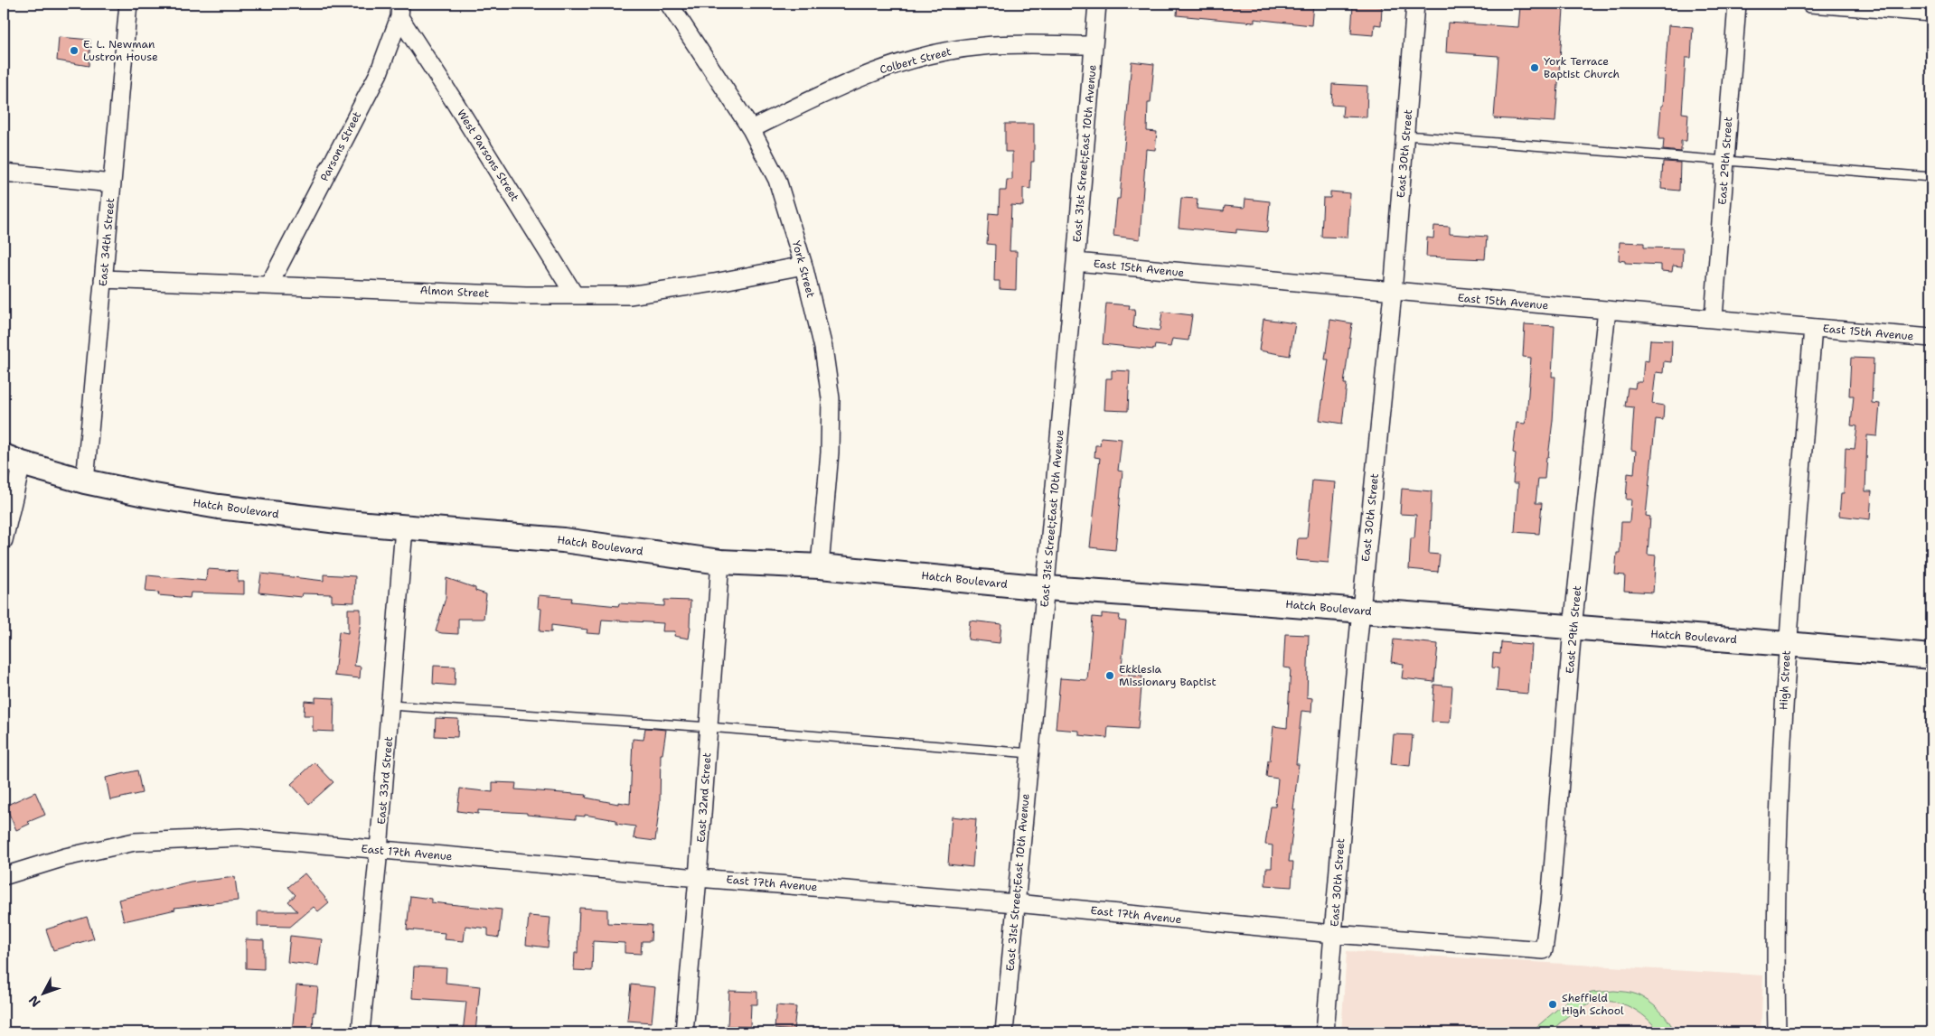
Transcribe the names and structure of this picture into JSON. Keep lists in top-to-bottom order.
{
  "streets": {
    "main road": ["Hatch Boulevard"],
    "street": [
      "Colbert Street",
      "Parsons Street",
      "East 31st Street;East 10th Avenue",
      "East 30th Street",
      "West Parsons Street",
      "East 29th Street",
      "East 34th Street",
      "East 15th Avenue",
      "York Street",
      "Almon Street",
      "High Street",
      "East 33rd Street",
      "East 32nd Street",
      "East 17th Avenue"
    ]
  },
  "crossings": [
    ["Colbert Street", "East 31st Street;East 10th Avenue"],
    ["Colbert Street", "York Street"],
    ["Parsons Street", "West Parsons Street"],
    ["Parsons Street", "Almon Street"],
    ["East 31st Street;East 10th Avenue", "East 15th Avenue"],
    ["East 31st Street;East 10th Avenue", "Hatch Boulevard"],
    ["East 31st Street;East 10th Avenue", "East 17th Avenue"],
    ["East 30th Street", "East 15th Avenue"],
    ["East 30th Street", "Hatch Boulevard"],
    ["East 30th Street", "East 17th Avenue"],
    ["West Parsons Street", "Almon Street"],
    ["East 29th Street", "East 15th Avenue"],
    ["East 29th Street", "Hatch Boulevard"],
    ["East 29th Street", "East 17th Avenue"],
    ["East 34th Street", "Almon Street"],
    ["East 34th Street", "Hatch Boulevard"],
    ["East 15th Avenue", "High Street"],
    ["York Street", "Almon Street"],
    ["York Street", "Hatch Boulevard"],
    ["Hatch Boulevard", "High Street"],
    ["Hatch Boulevard", "East 33rd Street"],
    ["Hatch Boulevard", "East 32nd Street"],
    ["East 33rd Street", "East 17th Avenue"],
    ["East 32nd Street", "East 17th Avenue"]
  ],
  "places": [
    "E. L. Newman Lustron House",
    "York Terrace Baptist Church",
    "Ekklesia Missionary Baptist",
    "Sheffield High School"
  ],
  "north": "bottom left"
}
